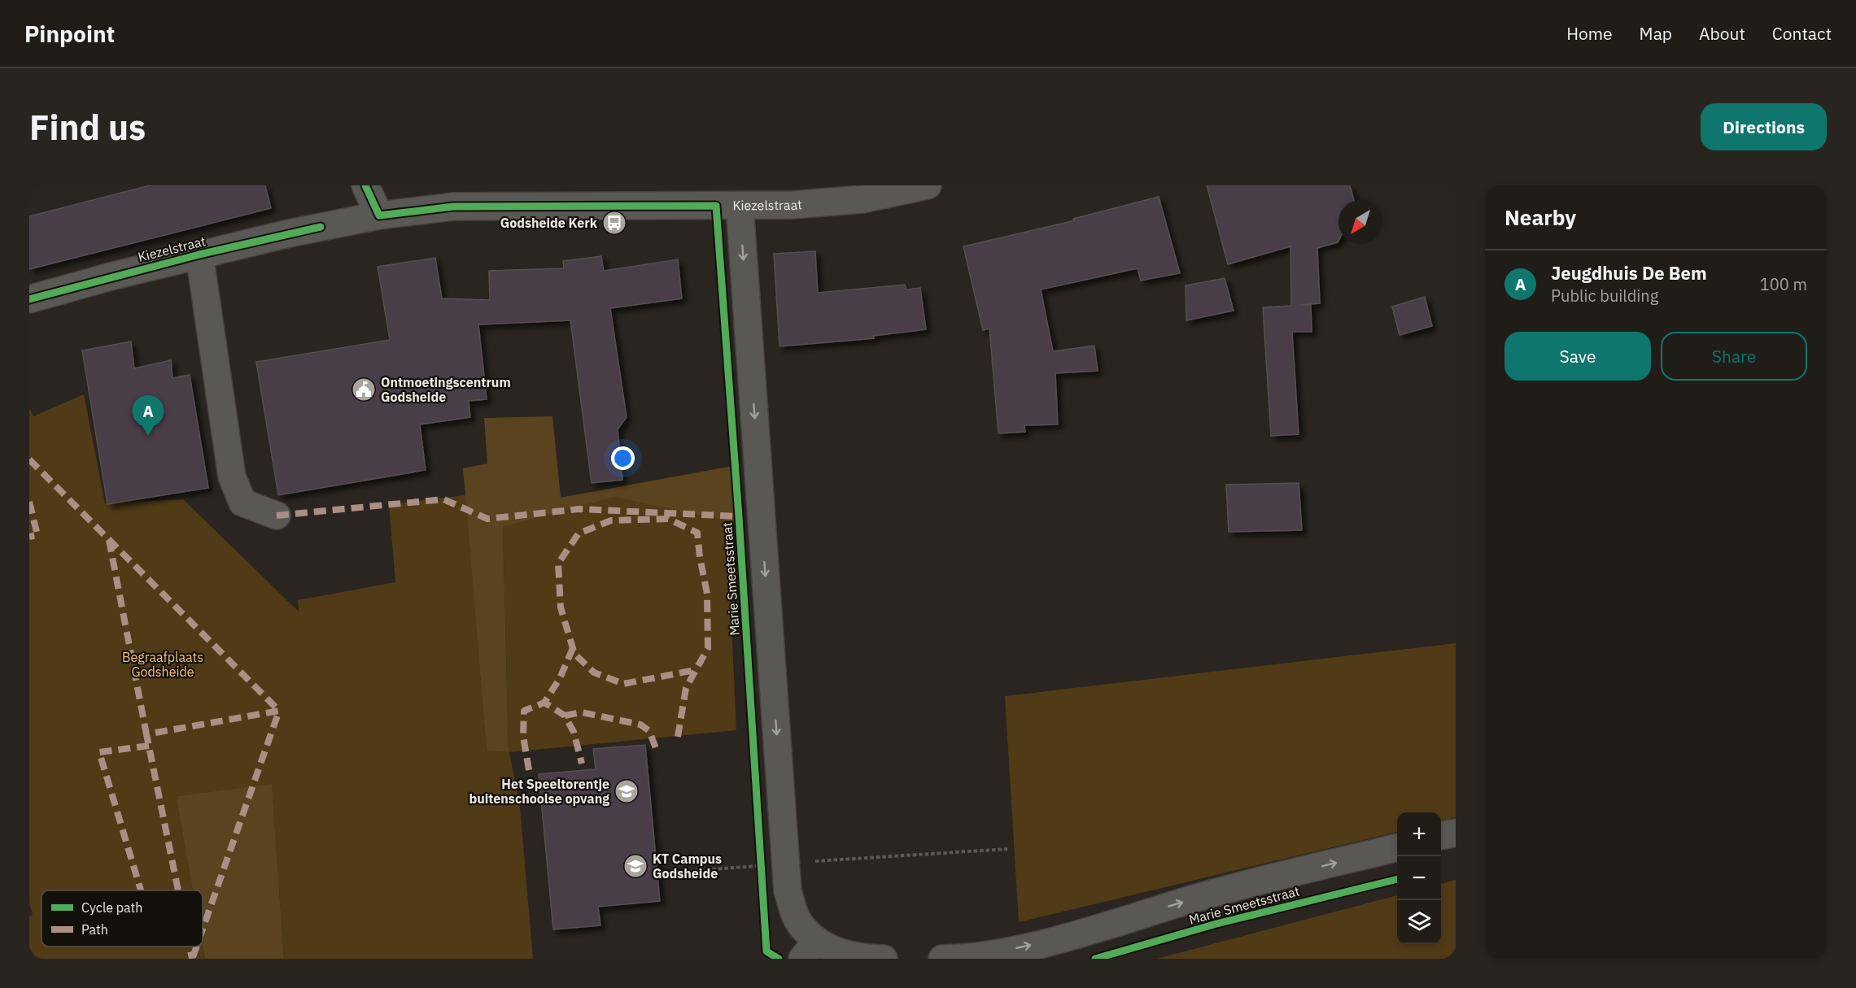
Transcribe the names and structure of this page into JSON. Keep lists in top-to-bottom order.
{
  "streets": {
    "street": ["Kiezelstraat", "Marie Smeetsstraat"]
  },
  "one_way": ["Marie Smeetsstraat"],
  "parks": ["Begraafplaats Godsheide"],
  "places": {
    "bus stop": ["Godsheide Kerk"],
    "public building": ["Ontmoetingscentrum Godsheide"],
    "school or university": ["Het Speeltorentje buitenschoolse opvang", "KT Campus Godsheide"]
  },
  "legend": ["Cycle path", "Path"],
  "north": "bottom left",
  "page": {
    "header": "Pinpoint",
    "nav": [
      "Home",
      "Map",
      "About",
      "Contact"
    ],
    "buttons": [
      "Directions",
      ["Save", "Share"]
    ],
    "title": "Find us",
    "heading": "Nearby",
    "list": [
      {
        "mark": "A",
        "name": "Jeugdhuis De Bem",
        "note": "Public building",
        "value": "100 m"
      }
    ],
    "pins": "A",
    "map_buttons": ["+", "−"]
  }
}
